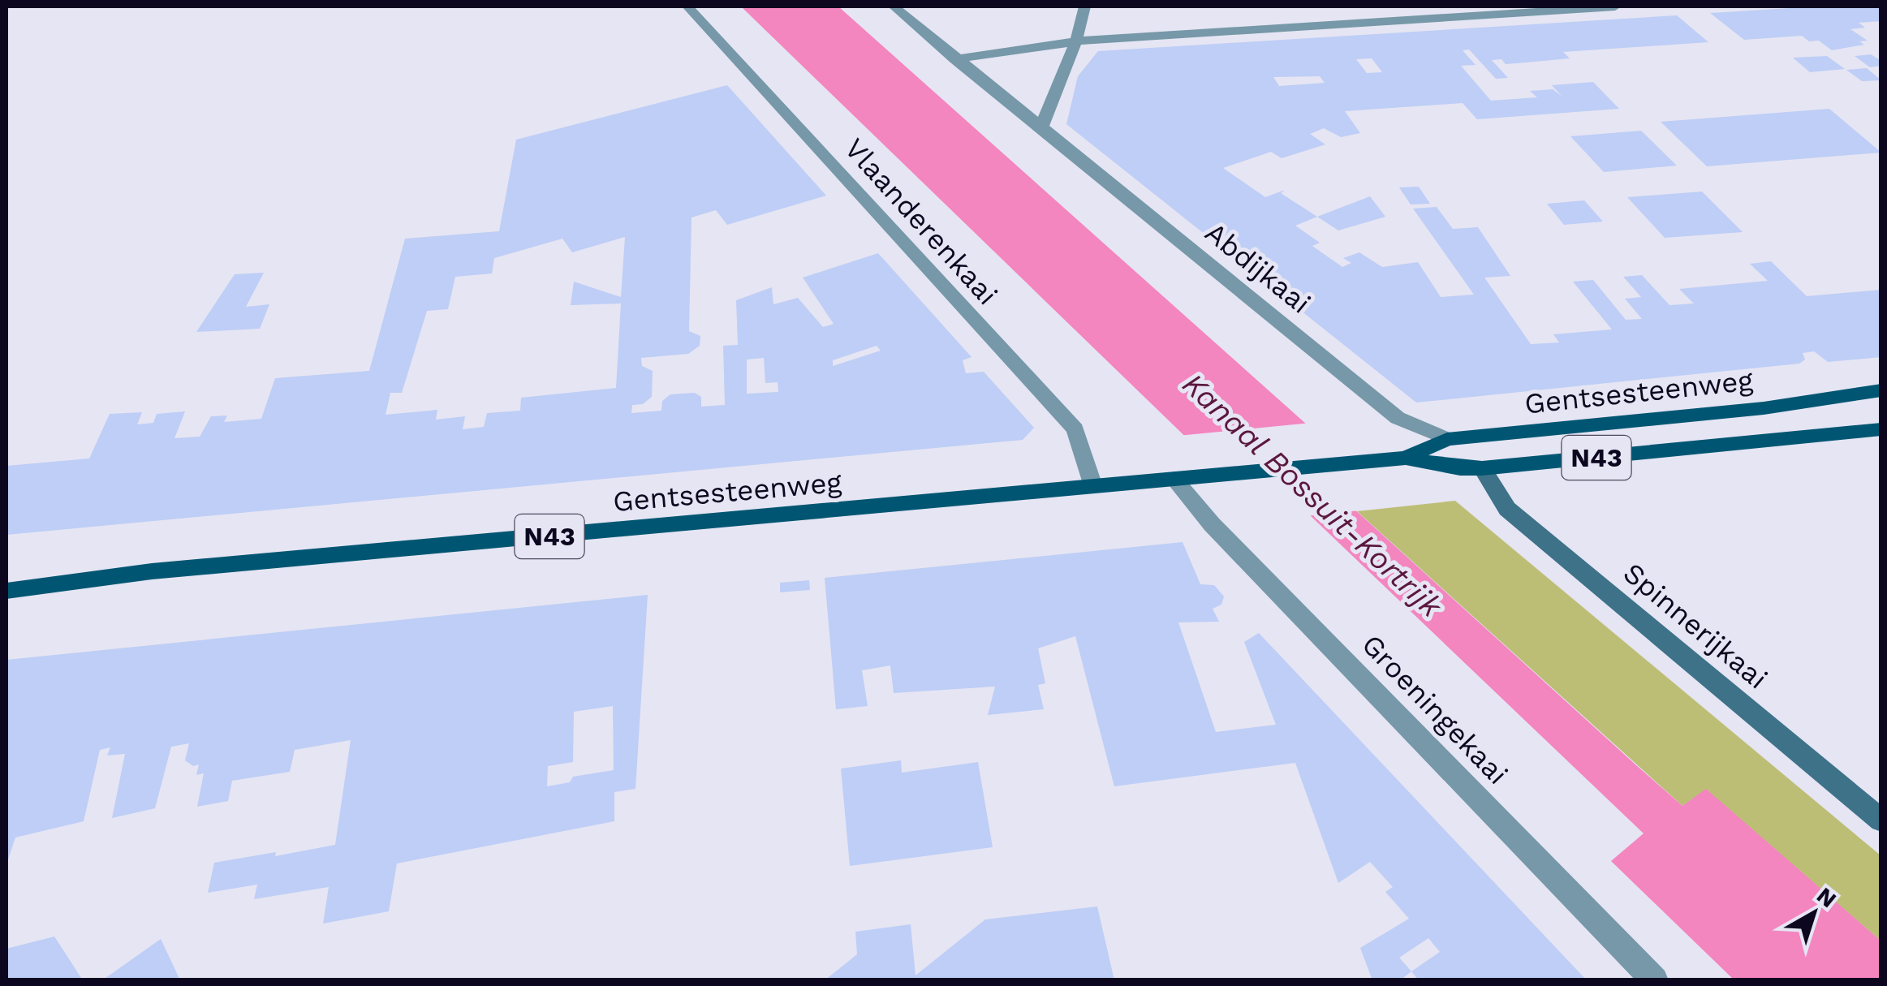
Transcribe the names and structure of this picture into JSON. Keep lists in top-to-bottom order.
{
  "streets": {
    "main road": ["Gentsesteenweg", "N43"],
    "street": [
      "Vlaanderenkaai",
      "Abdijkaai",
      "Spinnerijkaai",
      "Groeningekaai"
    ]
  },
  "crossings": [
    ["Vlaanderenkaai", "Gentsesteenweg"],
    ["Abdijkaai", "Gentsesteenweg"],
    ["Gentsesteenweg", "Spinnerijkaai"],
    ["Gentsesteenweg", "Groeningekaai"]
  ],
  "water": ["Kanaal Bossuit-Kortrijk"],
  "north": "top right"
}
